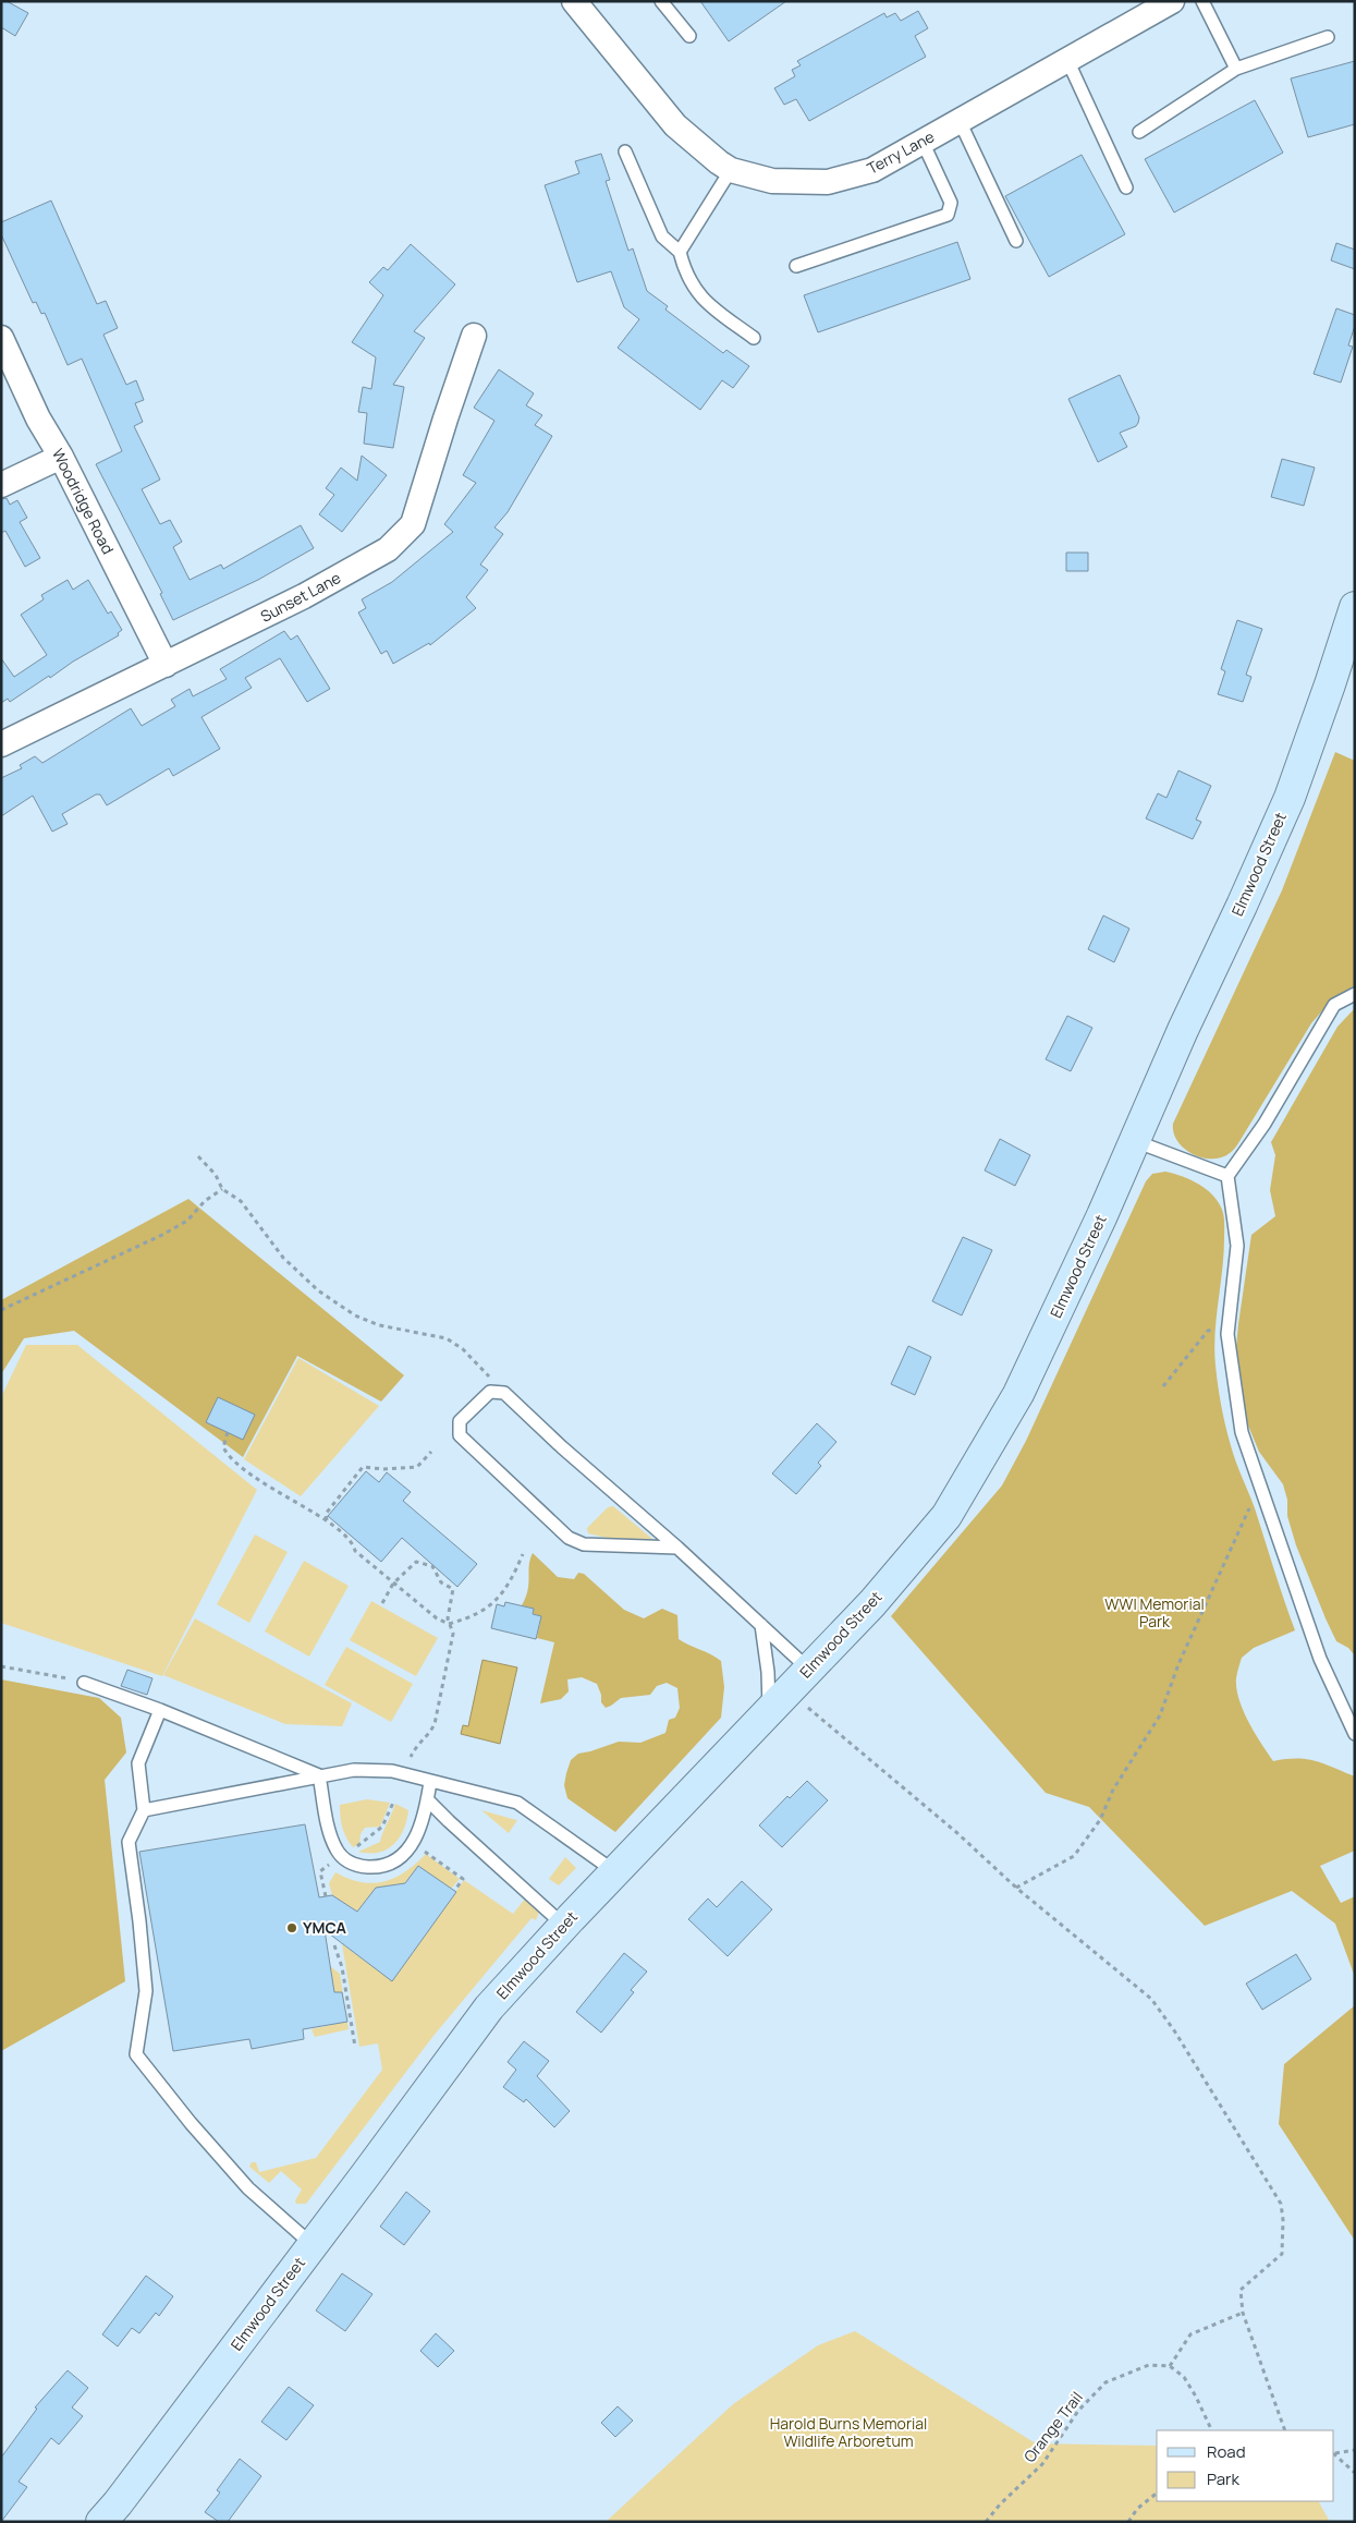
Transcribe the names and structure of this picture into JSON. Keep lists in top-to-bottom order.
{
  "streets": {
    "main road": ["Elmwood Street"],
    "street": ["Terry Lane", "Woodridge Road", "Sunset Lane"],
    "path": ["Orange Trail"]
  },
  "crossings": [
    ["Woodridge Road", "Sunset Lane"]
  ],
  "parks": ["WWI Memorial Park", "Harold Burns Memorial Wildlife Arboretum"],
  "places": ["YMCA"],
  "legend": ["Road", "Park"]
}
